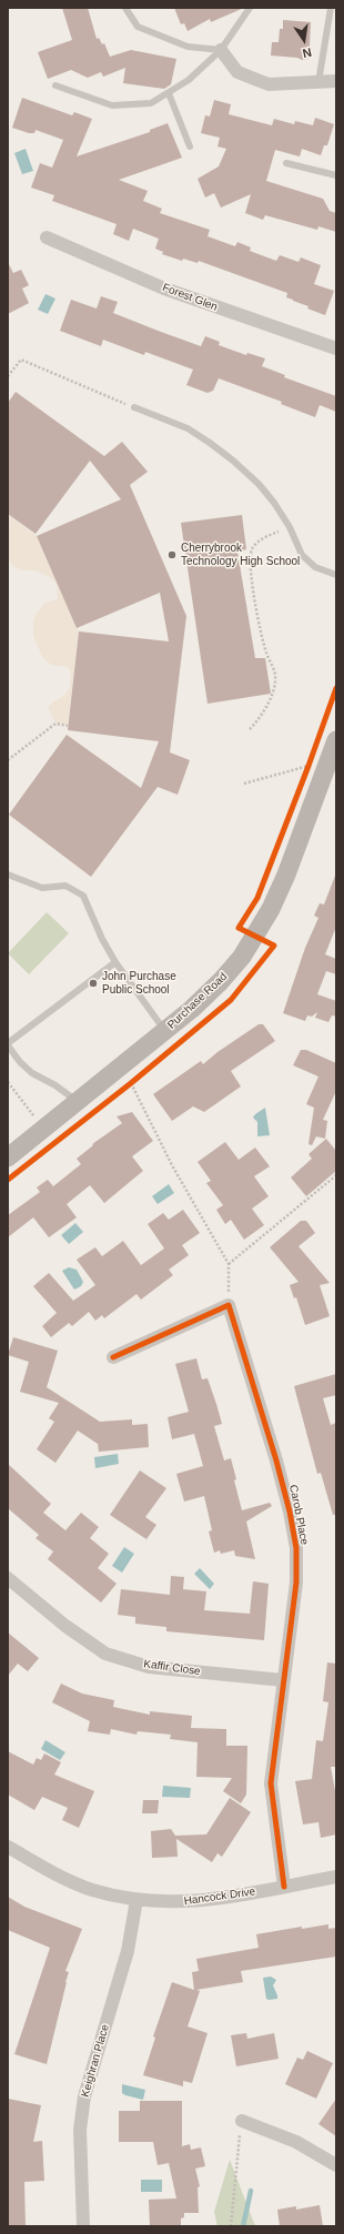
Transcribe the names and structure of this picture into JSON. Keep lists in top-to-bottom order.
{
  "streets": {
    "main road": ["Purchase Road"],
    "street": [
      "Forest Glen",
      "Carob Place",
      "Kaffir Close",
      "Hancock Drive",
      "Keighran Place"
    ]
  },
  "crossings": [
    ["Carob Place", "Kaffir Close"],
    ["Carob Place", "Hancock Drive"],
    ["Hancock Drive", "Keighran Place"]
  ],
  "places": ["Cherrybrook Technology High School", "John Purchase Public School"],
  "north": "bottom"
}
